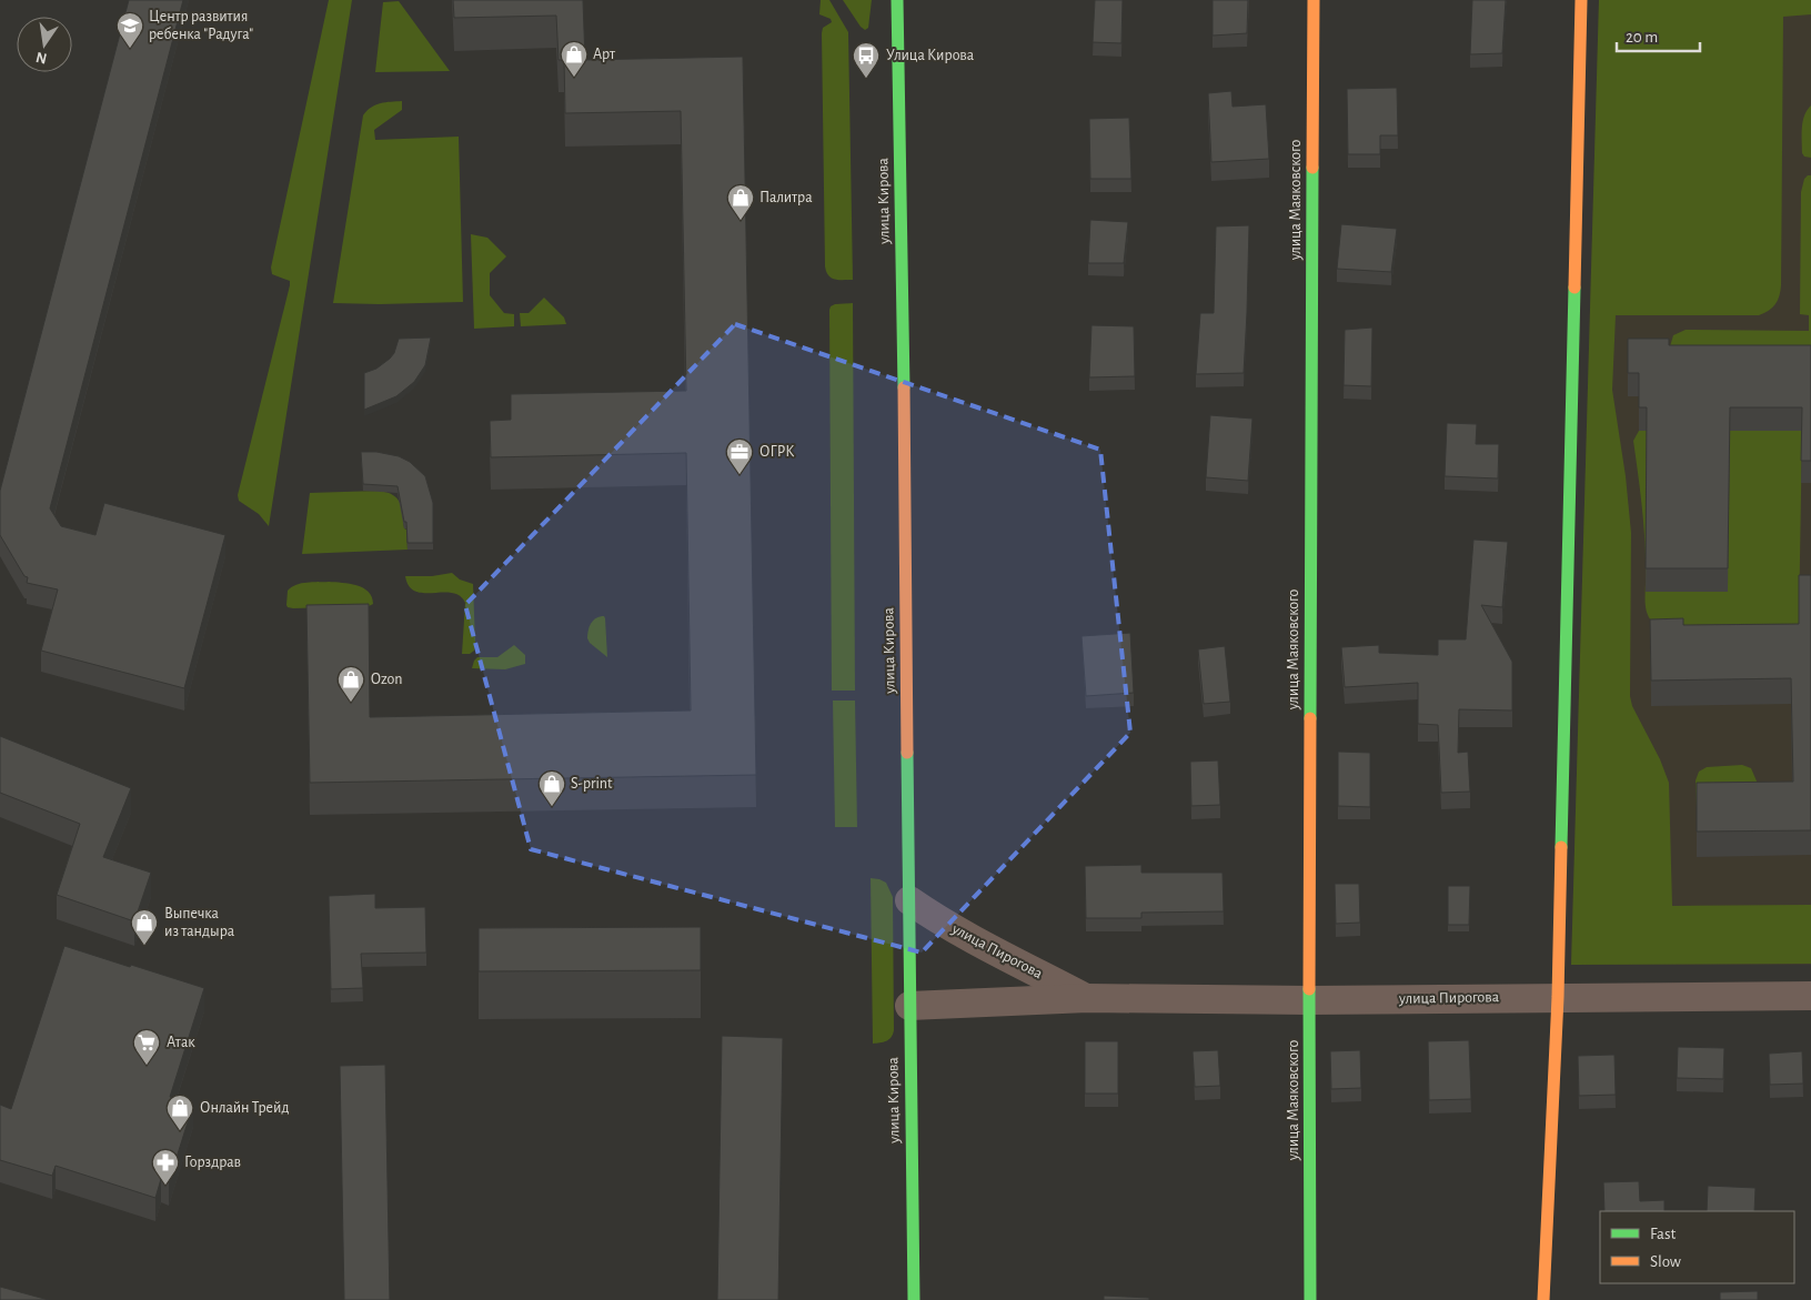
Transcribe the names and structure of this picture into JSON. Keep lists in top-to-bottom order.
{
  "streets": {
    "street": ["улица Маяковского", "улица Кирова", "улица Пирогова"]
  },
  "crossings": [
    ["улица Маяковского", "улица Пирогова"],
    ["улица Кирова", "улица Пирогова"]
  ],
  "places": {
    "school or university": ["Центр развития ребенка \"Радуга\""],
    "shop": [
      "Арт",
      "Палитра",
      "Ozon",
      "S-print",
      "Выпечка из тандыра",
      "Онлайн Трейд"
    ],
    "bus stop": ["Улица Кирова"],
    "office": ["ОГРК"],
    "supermarket": ["Атак"],
    "pharmacy": ["Горздрав"]
  },
  "legend": ["Fast", "Slow"],
  "scale_bar": "20 m",
  "north": "bottom"
}
